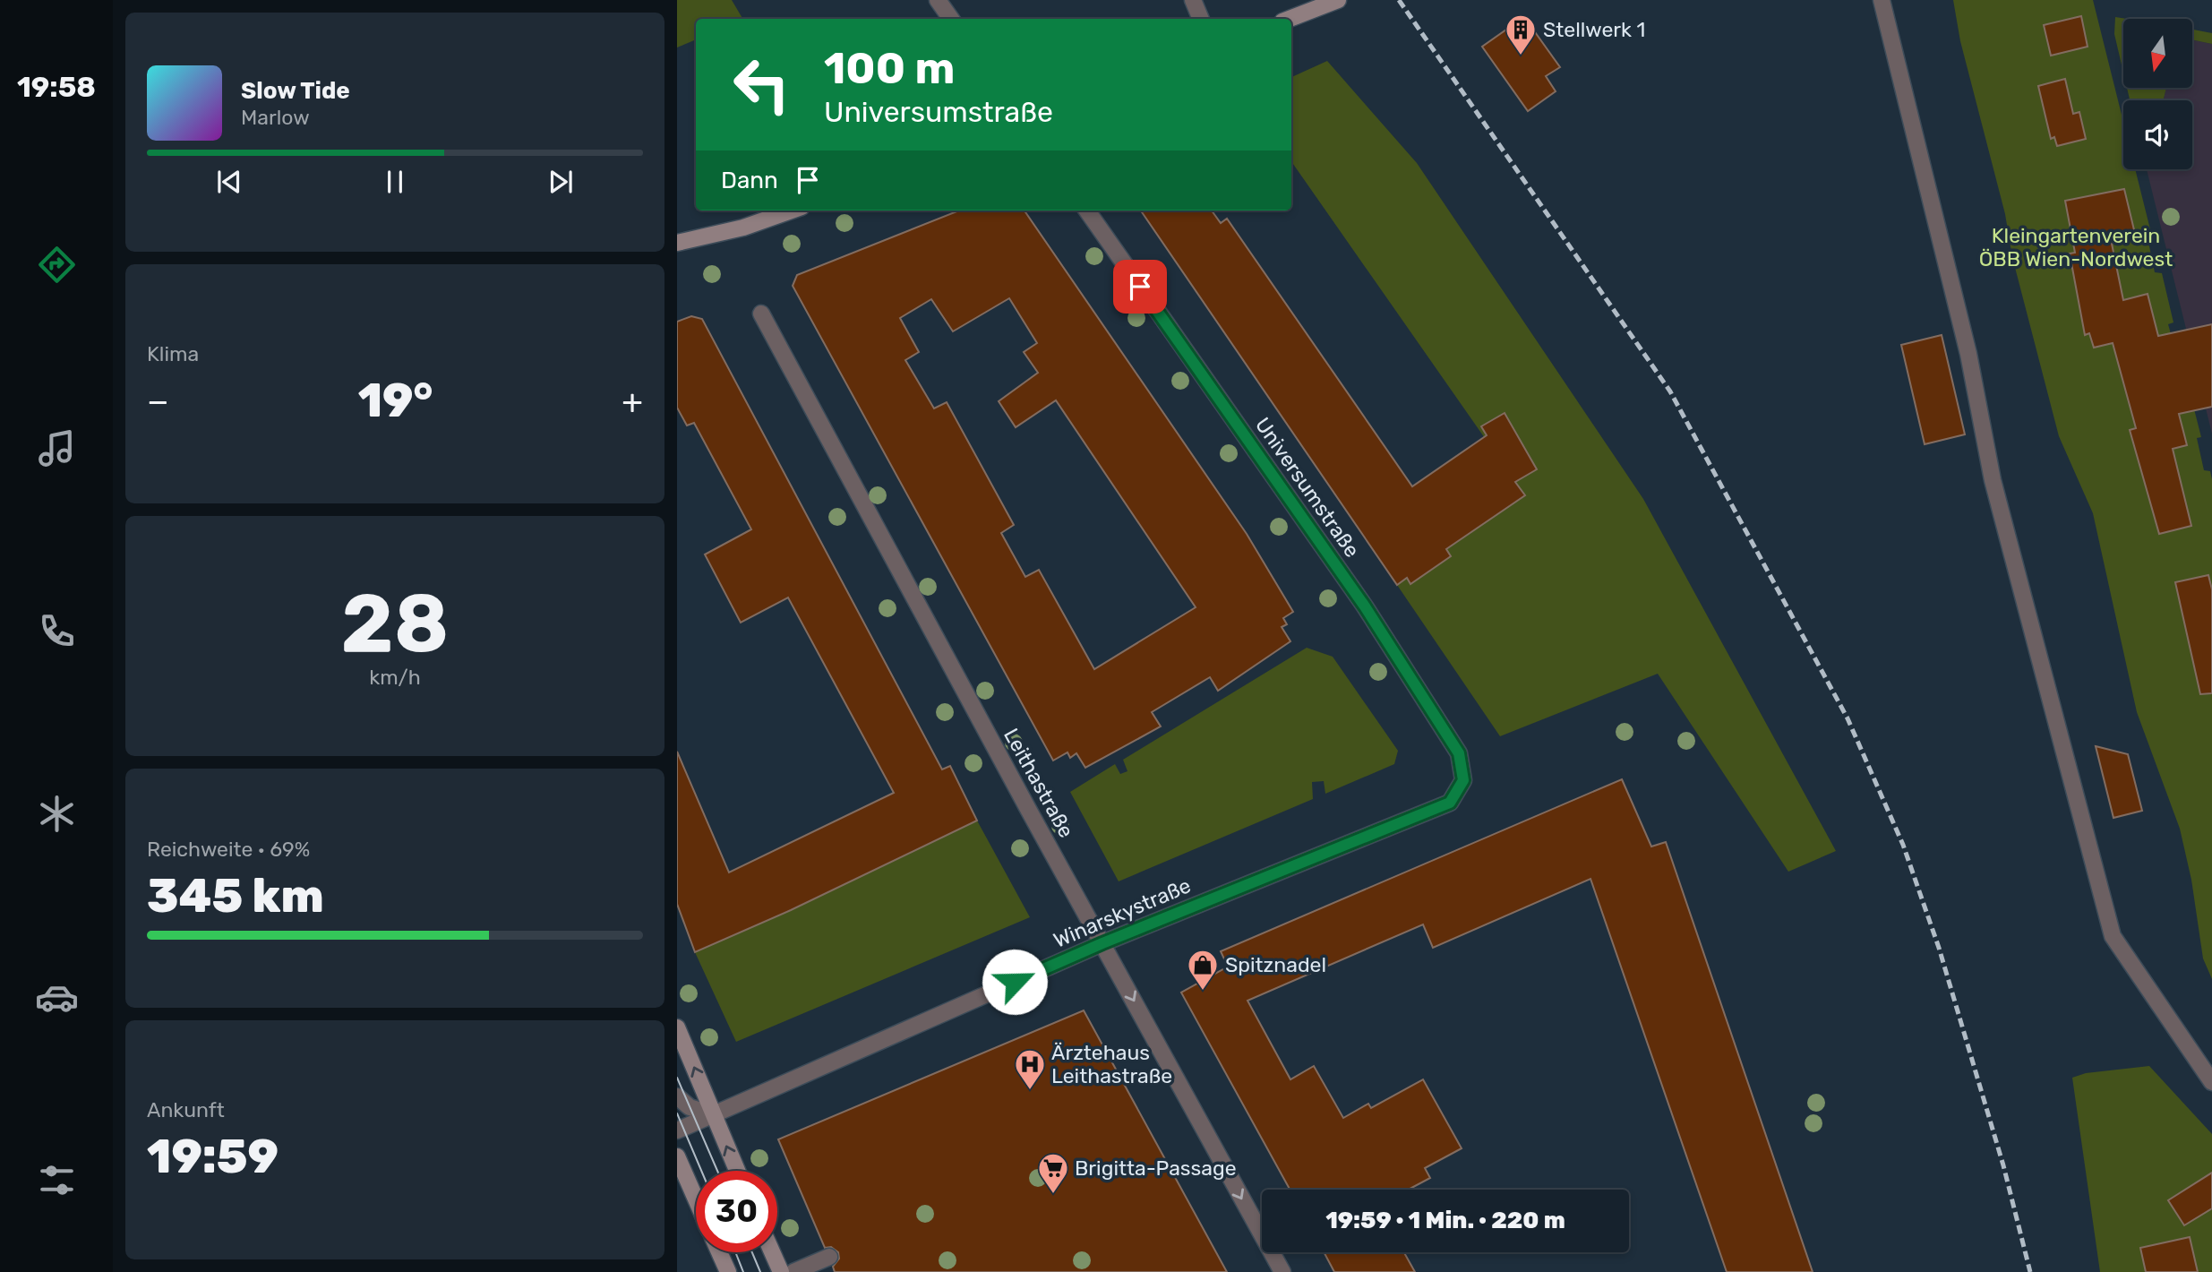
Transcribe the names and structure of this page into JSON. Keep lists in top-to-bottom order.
{
  "streets": {
    "street": ["Universumstraße", "Leithastraße", "Winarskystraße"]
  },
  "crossings": [
    ["Universumstraße", "Winarskystraße"],
    ["Leithastraße", "Winarskystraße"]
  ],
  "parks": ["Kleingartenverein ÖBB Wien-Nordwest"],
  "places": {
    "building": ["Stellwerk 1"],
    "shop": ["Spitznadel"],
    "hospital": ["Ärztehaus Leithastraße"],
    "supermarket": ["Brigitta-Passage"]
  },
  "north": "bottom",
  "page": {
    "tabs": "19:58",
    "turn": ["100 m", "Universumstraße"],
    "song": ["Slow Tide", "Marlow"],
    "then": "Dann",
    "tile": [
      "Klima",
      ["28", "km/h"],
      ["Reichweite · 69%", "345 km"],
      ["Ankunft", "19:59"]
    ],
    "heat": ["−", "19°", "+"],
    "limit": "30",
    "trip": "19:59 · 1 Min. · 220 m"
  }
}
